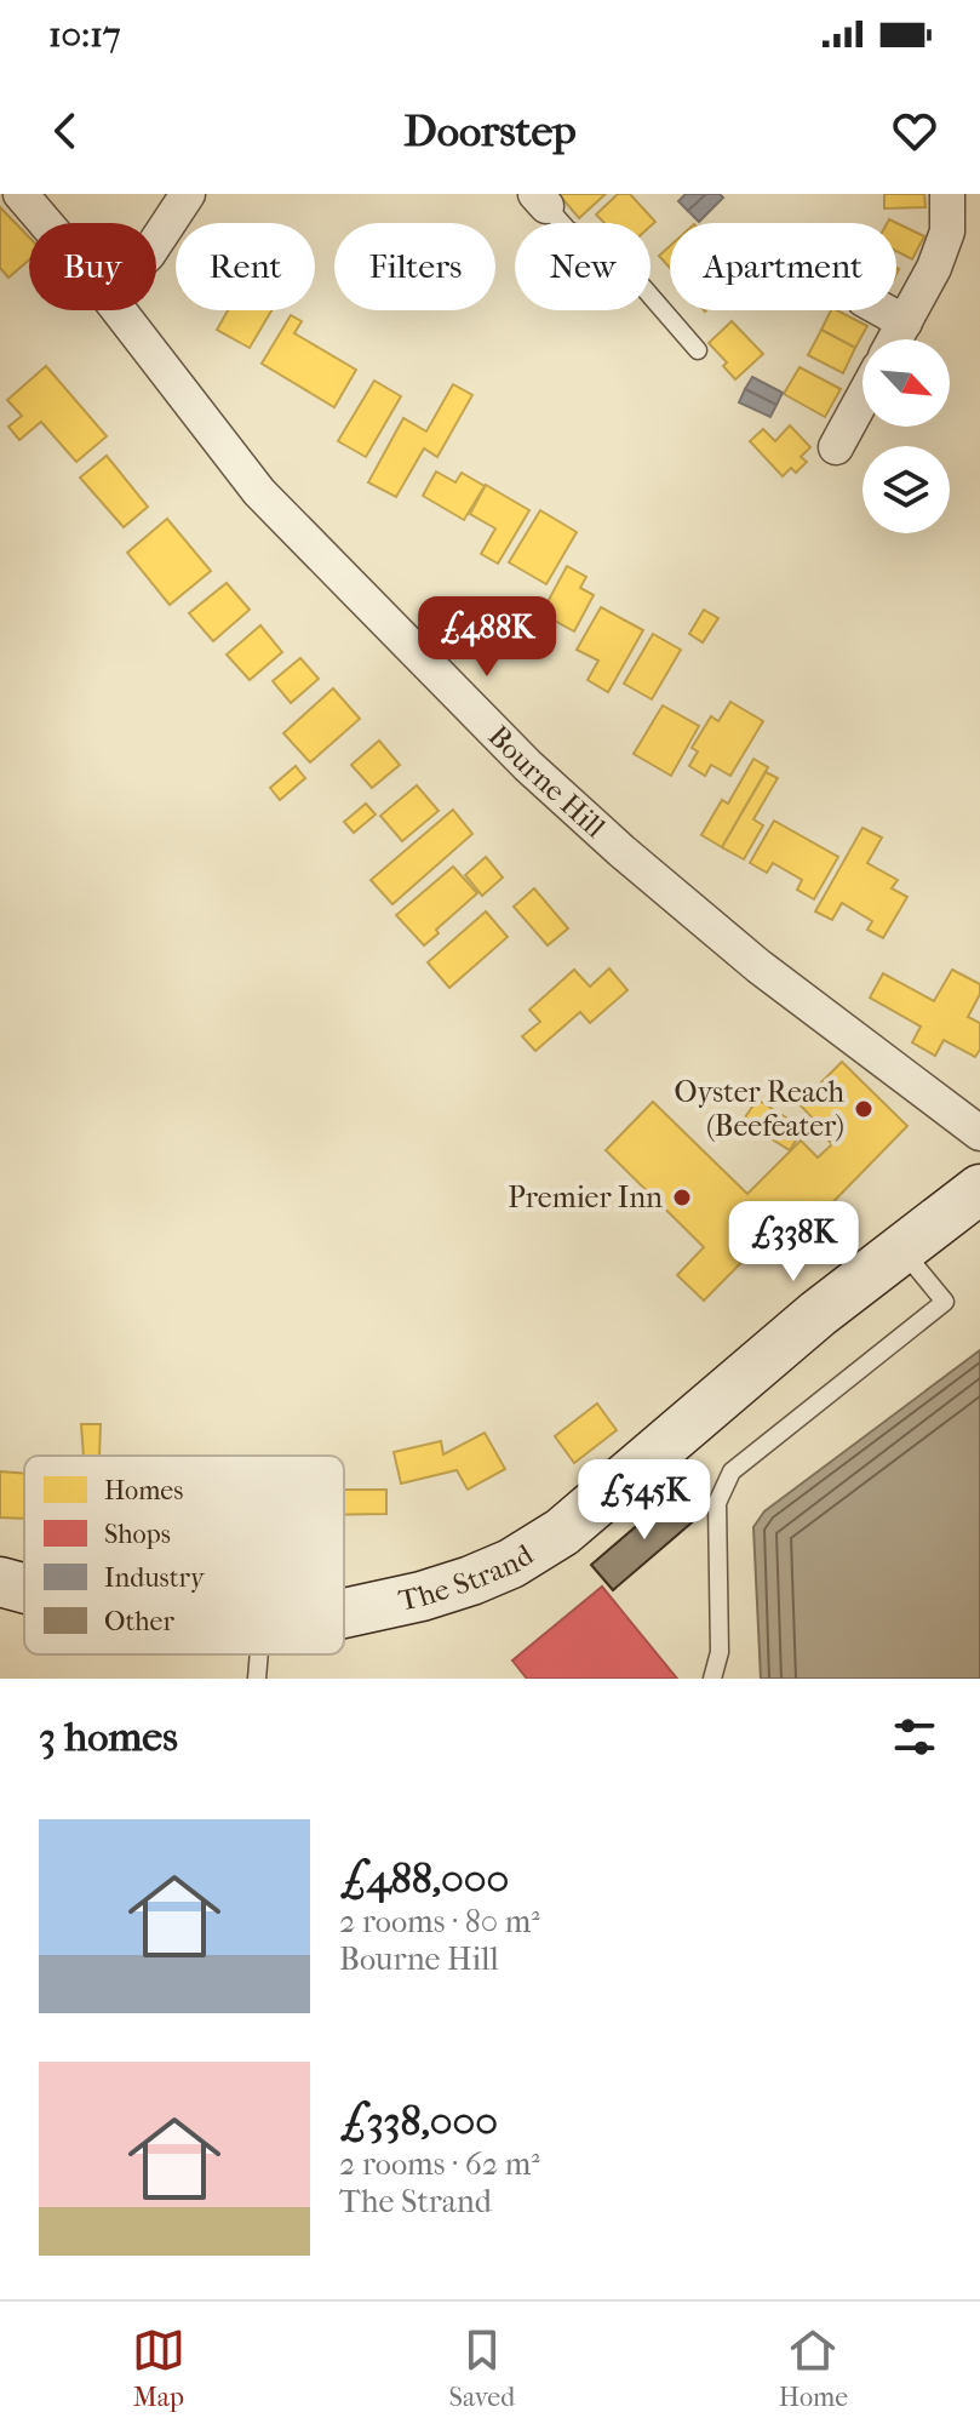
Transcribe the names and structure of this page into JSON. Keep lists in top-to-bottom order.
{
  "streets": {
    "main road": ["The Strand"],
    "street": ["Bourne Hill"]
  },
  "places": ["Oyster Reach (Beefeater)", "Premier Inn"],
  "legend": [
    "Homes",
    "Shops",
    "Industry",
    "Other"
  ],
  "north": "bottom right",
  "page": {
    "status": "10:17",
    "header": "Doorstep",
    "chip": [
      "Buy",
      "Rent",
      "Filters",
      "New",
      "Apartment"
    ],
    "price": ["£488K", "£338K", "£545K"],
    "heading": "3 homes",
    "list": [
      {
        "name": "£488,000",
        "note": "2 rooms · 80 m² · Bourne Hill"
      },
      {
        "name": "£338,000",
        "note": "2 rooms · 62 m² · The Strand"
      }
    ],
    "tabs": ["Map", "Saved", "Home"]
  }
}
